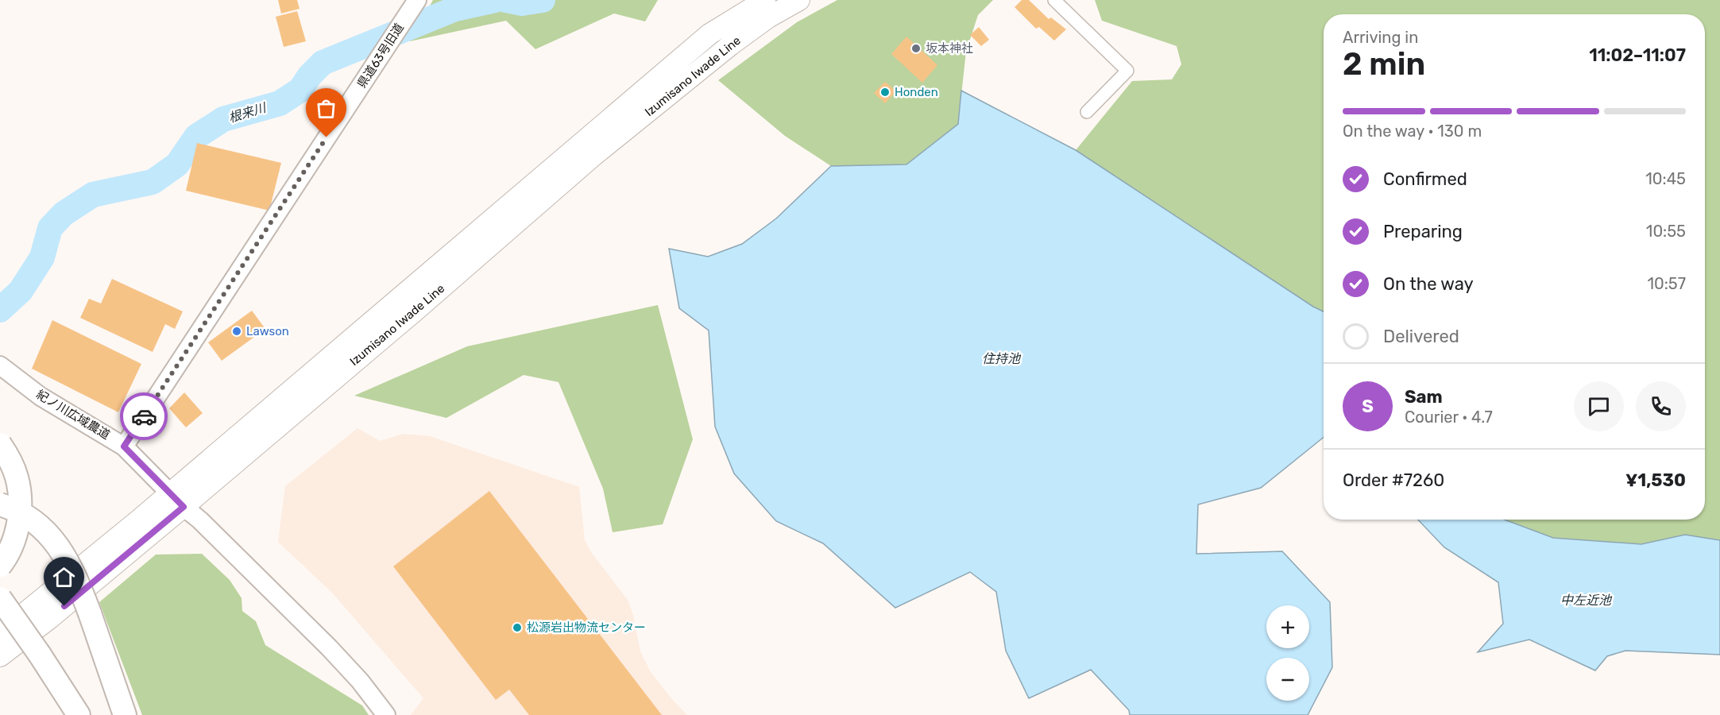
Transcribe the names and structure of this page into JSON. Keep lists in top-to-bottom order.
{
  "streets": {
    "main road": ["Izumisano Iwade Line"],
    "street": ["県道63号旧道", "紀ノ川広域農道"]
  },
  "crossings": [
    ["県道63号旧道", "紀ノ川広域農道"],
    ["Izumisano Iwade Line", "紀ノ川広域農道"]
  ],
  "water": ["根来川", "住持池", "中左近池"],
  "places": [
    "坂本神社",
    "Honden",
    "Lawson",
    "松源岩出物流センター"
  ],
  "page": {
    "heading": ["2 min", "Arriving in", "11:02–11:07"],
    "panel": [
      "Sam",
      "Courier · 4.7",
      "Order #7260",
      "¥1,530"
    ],
    "bar": "On the way · 130 m",
    "list": [
      ["Confirmed", "10:45"],
      ["Preparing", "10:55"],
      ["On the way", "10:57"],
      "Delivered"
    ],
    "round": "S",
    "map_buttons": ["+", "−"]
  }
}
